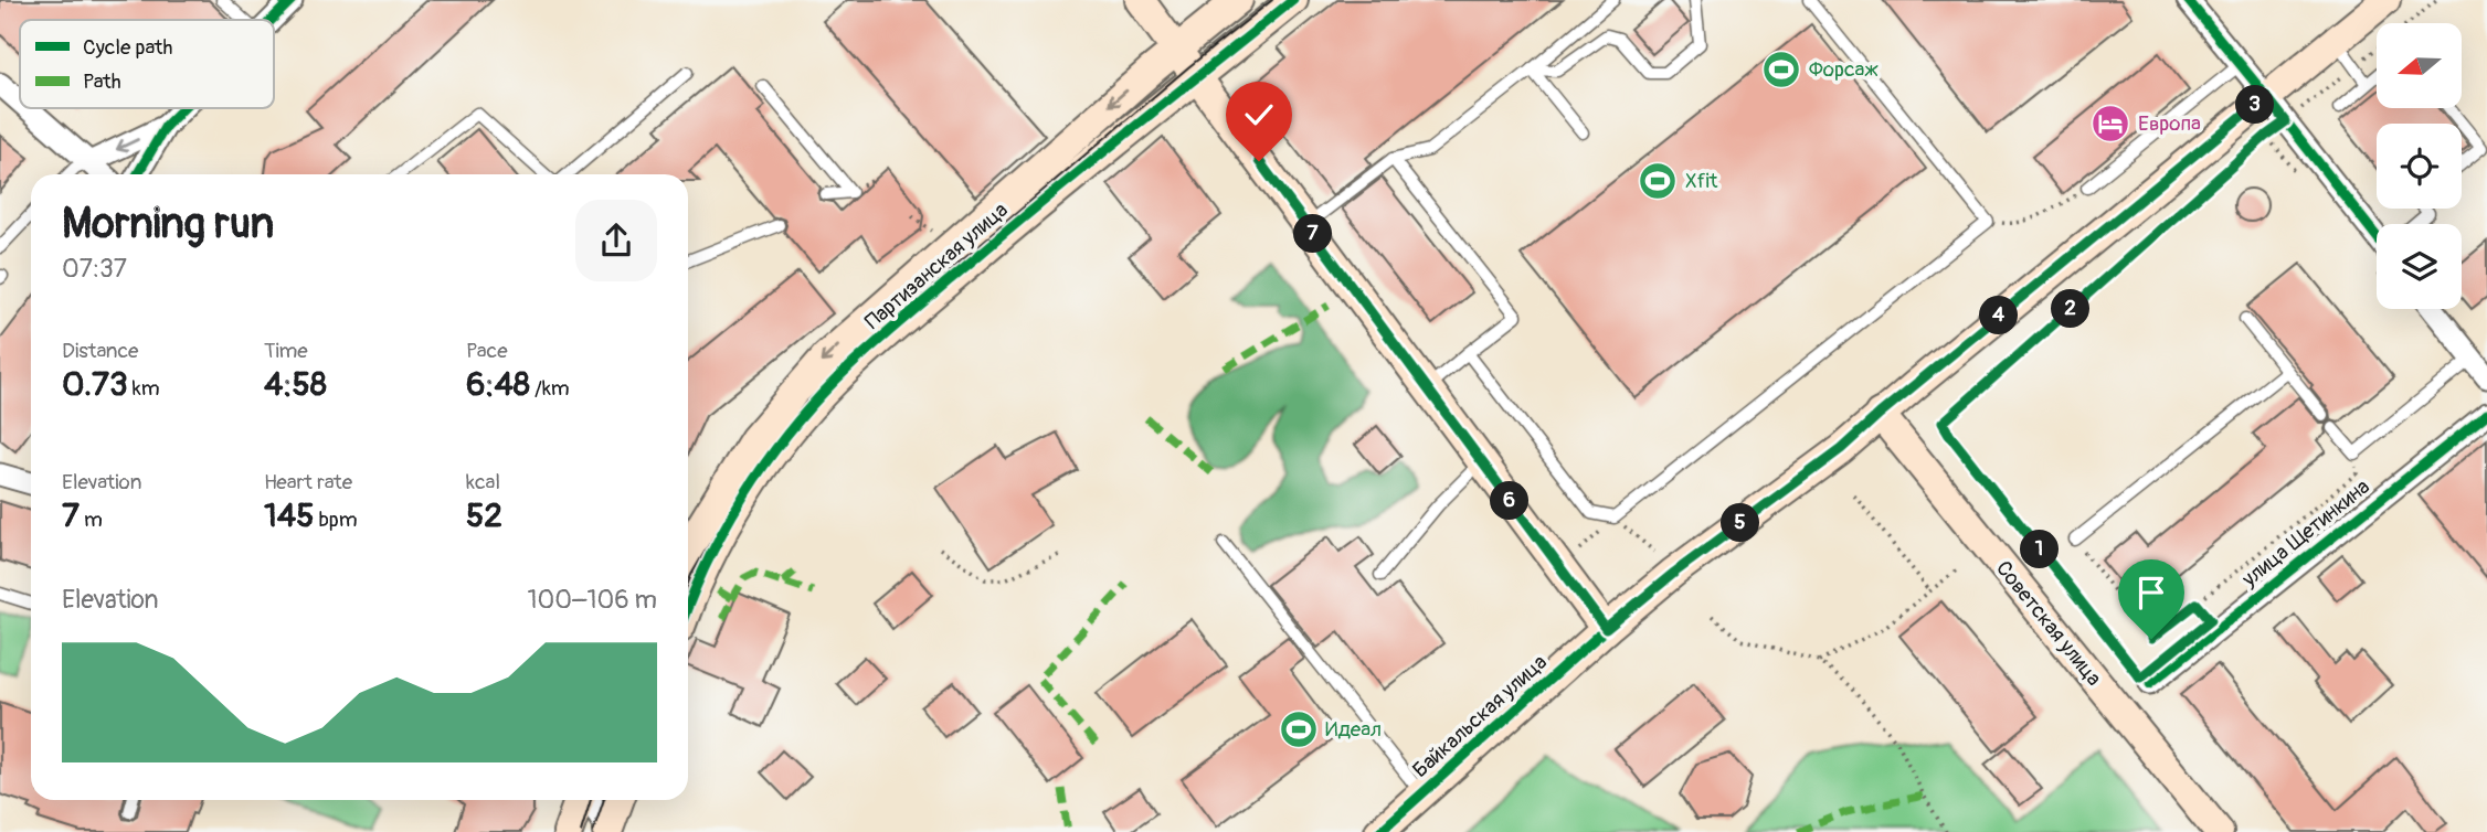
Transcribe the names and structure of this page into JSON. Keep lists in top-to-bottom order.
{
  "streets": {
    "main road": ["Партизанская улица", "Советская улица", "Байкальская улица"],
    "street": ["улица Щетинкина"]
  },
  "crossings": [
    ["Советская улица", "Байкальская улица"]
  ],
  "places": {
    "sports": ["Форсаж", "Xfit", "Идеал"],
    "hotel": ["Европа"]
  },
  "legend": ["Cycle path", "Path"],
  "north": "left",
  "page": {
    "pins": [
      "3",
      "7",
      "2",
      "4",
      "6",
      "5",
      "1"
    ],
    "heading": ["Morning run", "07:37"],
    "stats": [
      ["Distance", "0.73 km"],
      ["Time", "4:58"],
      ["Pace", "6:48 /km"],
      ["Elevation", "7 m"],
      ["Heart rate", "145 bpm"],
      ["kcal", "52"]
    ],
    "chart": ["Elevation", "100–106 m"]
  }
}
